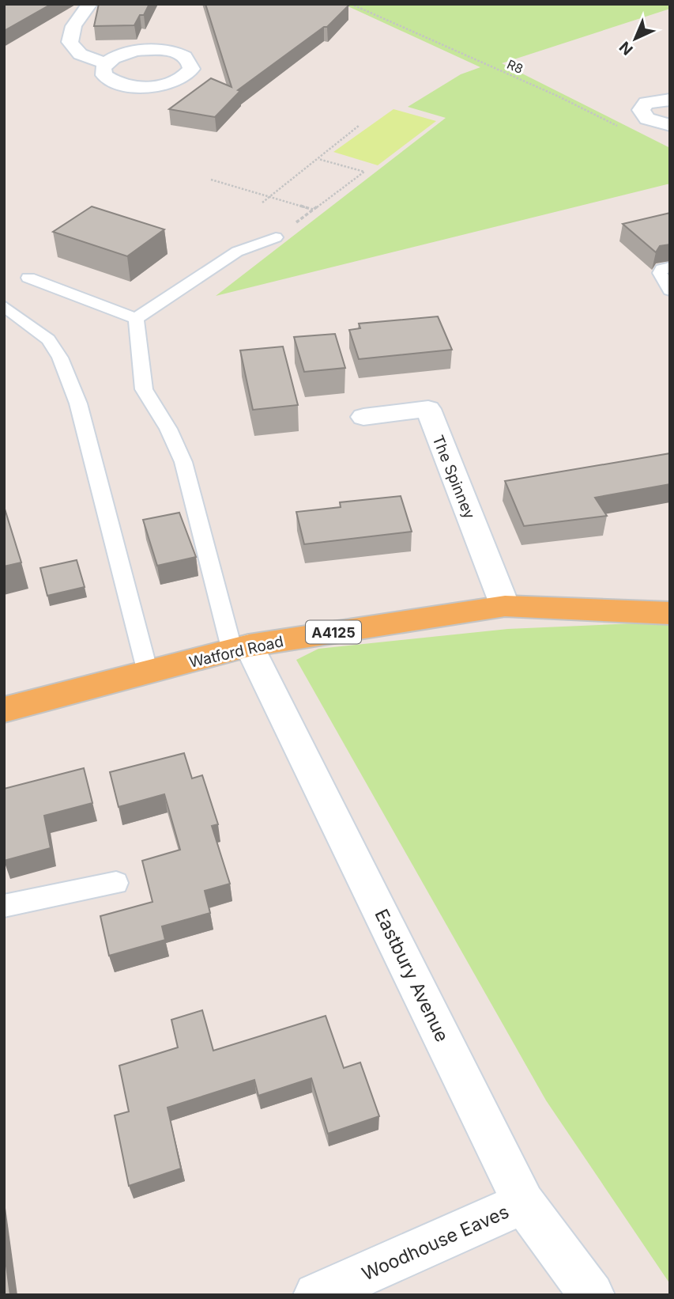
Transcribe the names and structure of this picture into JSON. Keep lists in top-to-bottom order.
{
  "streets": {
    "main road": ["A4125", "Watford Road"],
    "street": ["The Spinney", "Eastbury Avenue", "Woodhouse Eaves"],
    "path": ["R8"]
  },
  "crossings": [
    ["The Spinney", "Watford Road"],
    ["Watford Road", "Eastbury Avenue"],
    ["Eastbury Avenue", "Woodhouse Eaves"]
  ],
  "north": "bottom left"
}
